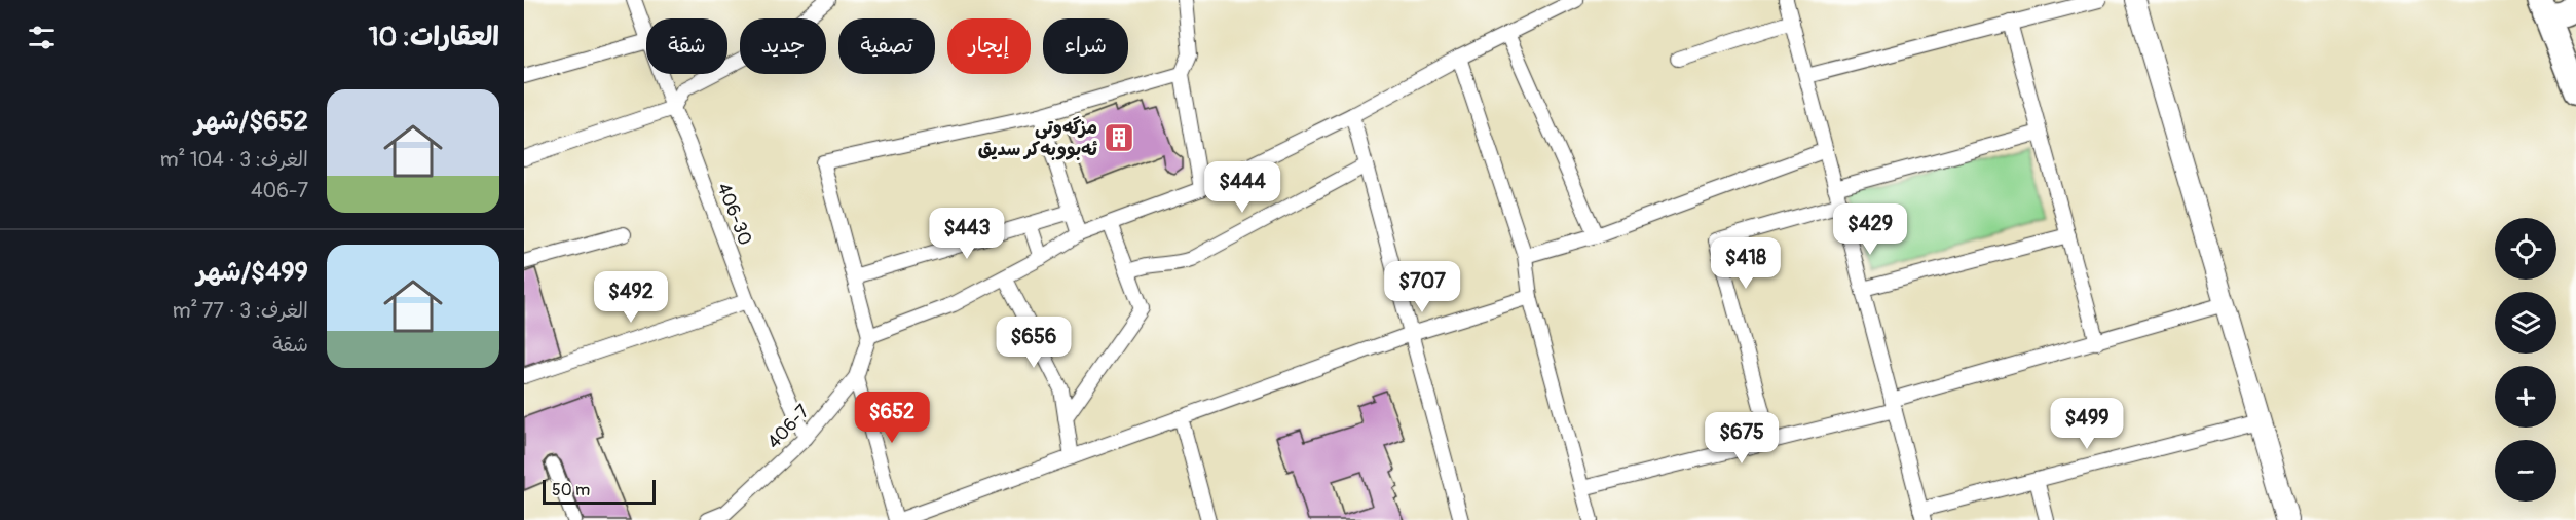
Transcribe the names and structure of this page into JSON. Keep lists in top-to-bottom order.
{
  "streets": {
    "street": ["406-30", "406-7"]
  },
  "crossings": [
    ["406-30", "406-7"]
  ],
  "places": {
    "building": ["مزگەوتی ئەبووبەکر سدیق"]
  },
  "scale_bar": "50 m",
  "page": {
    "heading": "العقارات: 10",
    "chip": [
      "شراء",
      "إيجار",
      "تصفية",
      "جديد",
      "شقة"
    ],
    "list": [
      {
        "name": "$652/شهر",
        "note": "الغرف: 3 · 104 m² · 406-7"
      },
      {
        "name": "$499/شهر",
        "note": "الغرف: 3 · 77 m² · شقة"
      }
    ],
    "price": [
      "$444",
      "$429",
      "$443",
      "$418",
      "$707",
      "$492",
      "$656",
      "$652",
      "$499",
      "$675"
    ],
    "map_buttons": ["+", "−"],
    "scale": "50 m"
  }
}
